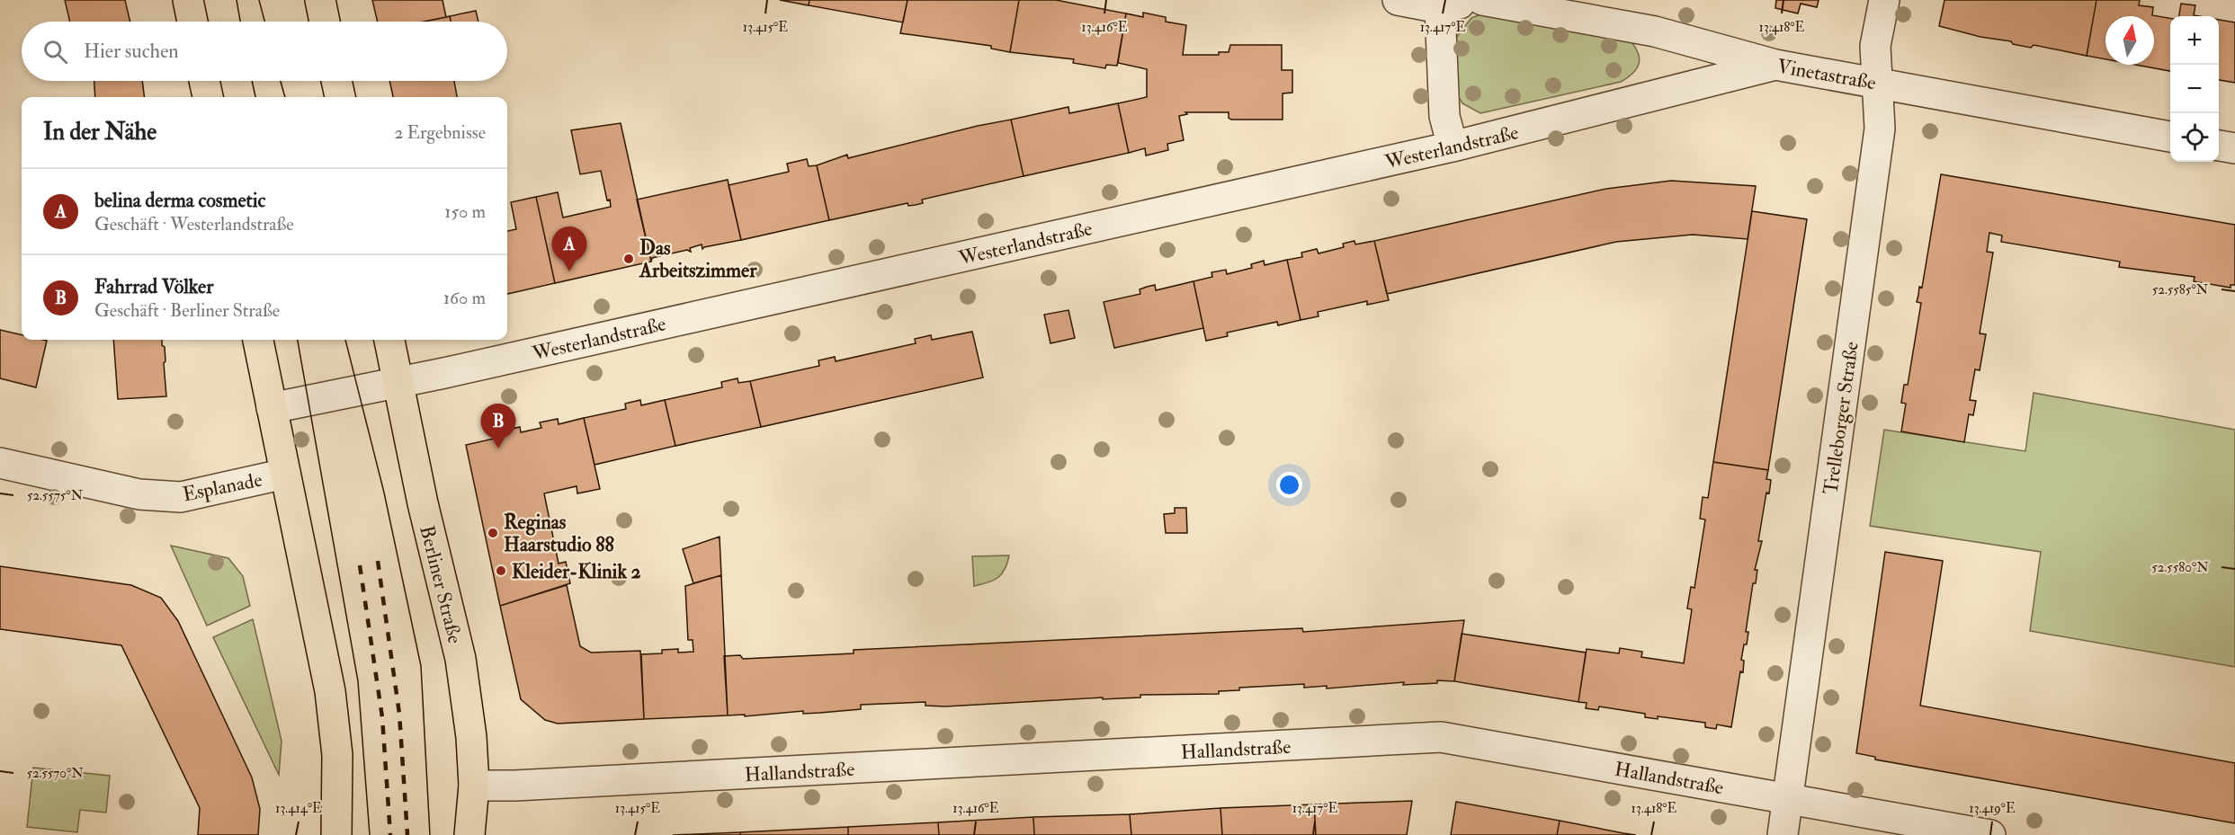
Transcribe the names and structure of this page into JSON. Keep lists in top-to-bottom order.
{
  "streets": {
    "main road": ["Berliner Straße"],
    "street": [
      "Vinetastraße",
      "Westerlandstraße",
      "Trelleborger Straße",
      "Esplanade",
      "Hallandstraße"
    ]
  },
  "crossings": [
    ["Vinetastraße", "Westerlandstraße"],
    ["Vinetastraße", "Trelleborger Straße"],
    ["Westerlandstraße", "Berliner Straße"],
    ["Trelleborger Straße", "Hallandstraße"],
    ["Berliner Straße", "Hallandstraße"]
  ],
  "places": ["Das Arbeitszimmer", "Reginas Haarstudio 88", "Kleider-Klinik 2"],
  "north": "top",
  "page": {
    "map_buttons": ["+", "−"],
    "search": "Hier suchen",
    "heading": ["In der Nähe", "2 Ergebnisse"],
    "list": [
      {
        "mark": "A",
        "name": "belina derma cosmetic",
        "note": "Geschäft · Westerlandstraße",
        "value": "150 m"
      },
      {
        "mark": "B",
        "name": "Fahrrad Völker",
        "note": "Geschäft · Berliner Straße",
        "value": "160 m"
      }
    ],
    "pins": ["A", "B"]
  },
  "coordinates": [
    "13.415°E",
    "13.416°E",
    "13.417°E",
    "13.418°E",
    "52.5585°N",
    "52.5575°N",
    "52.5580°N",
    "52.5570°N",
    "13.414°E",
    "13.419°E"
  ]
}
